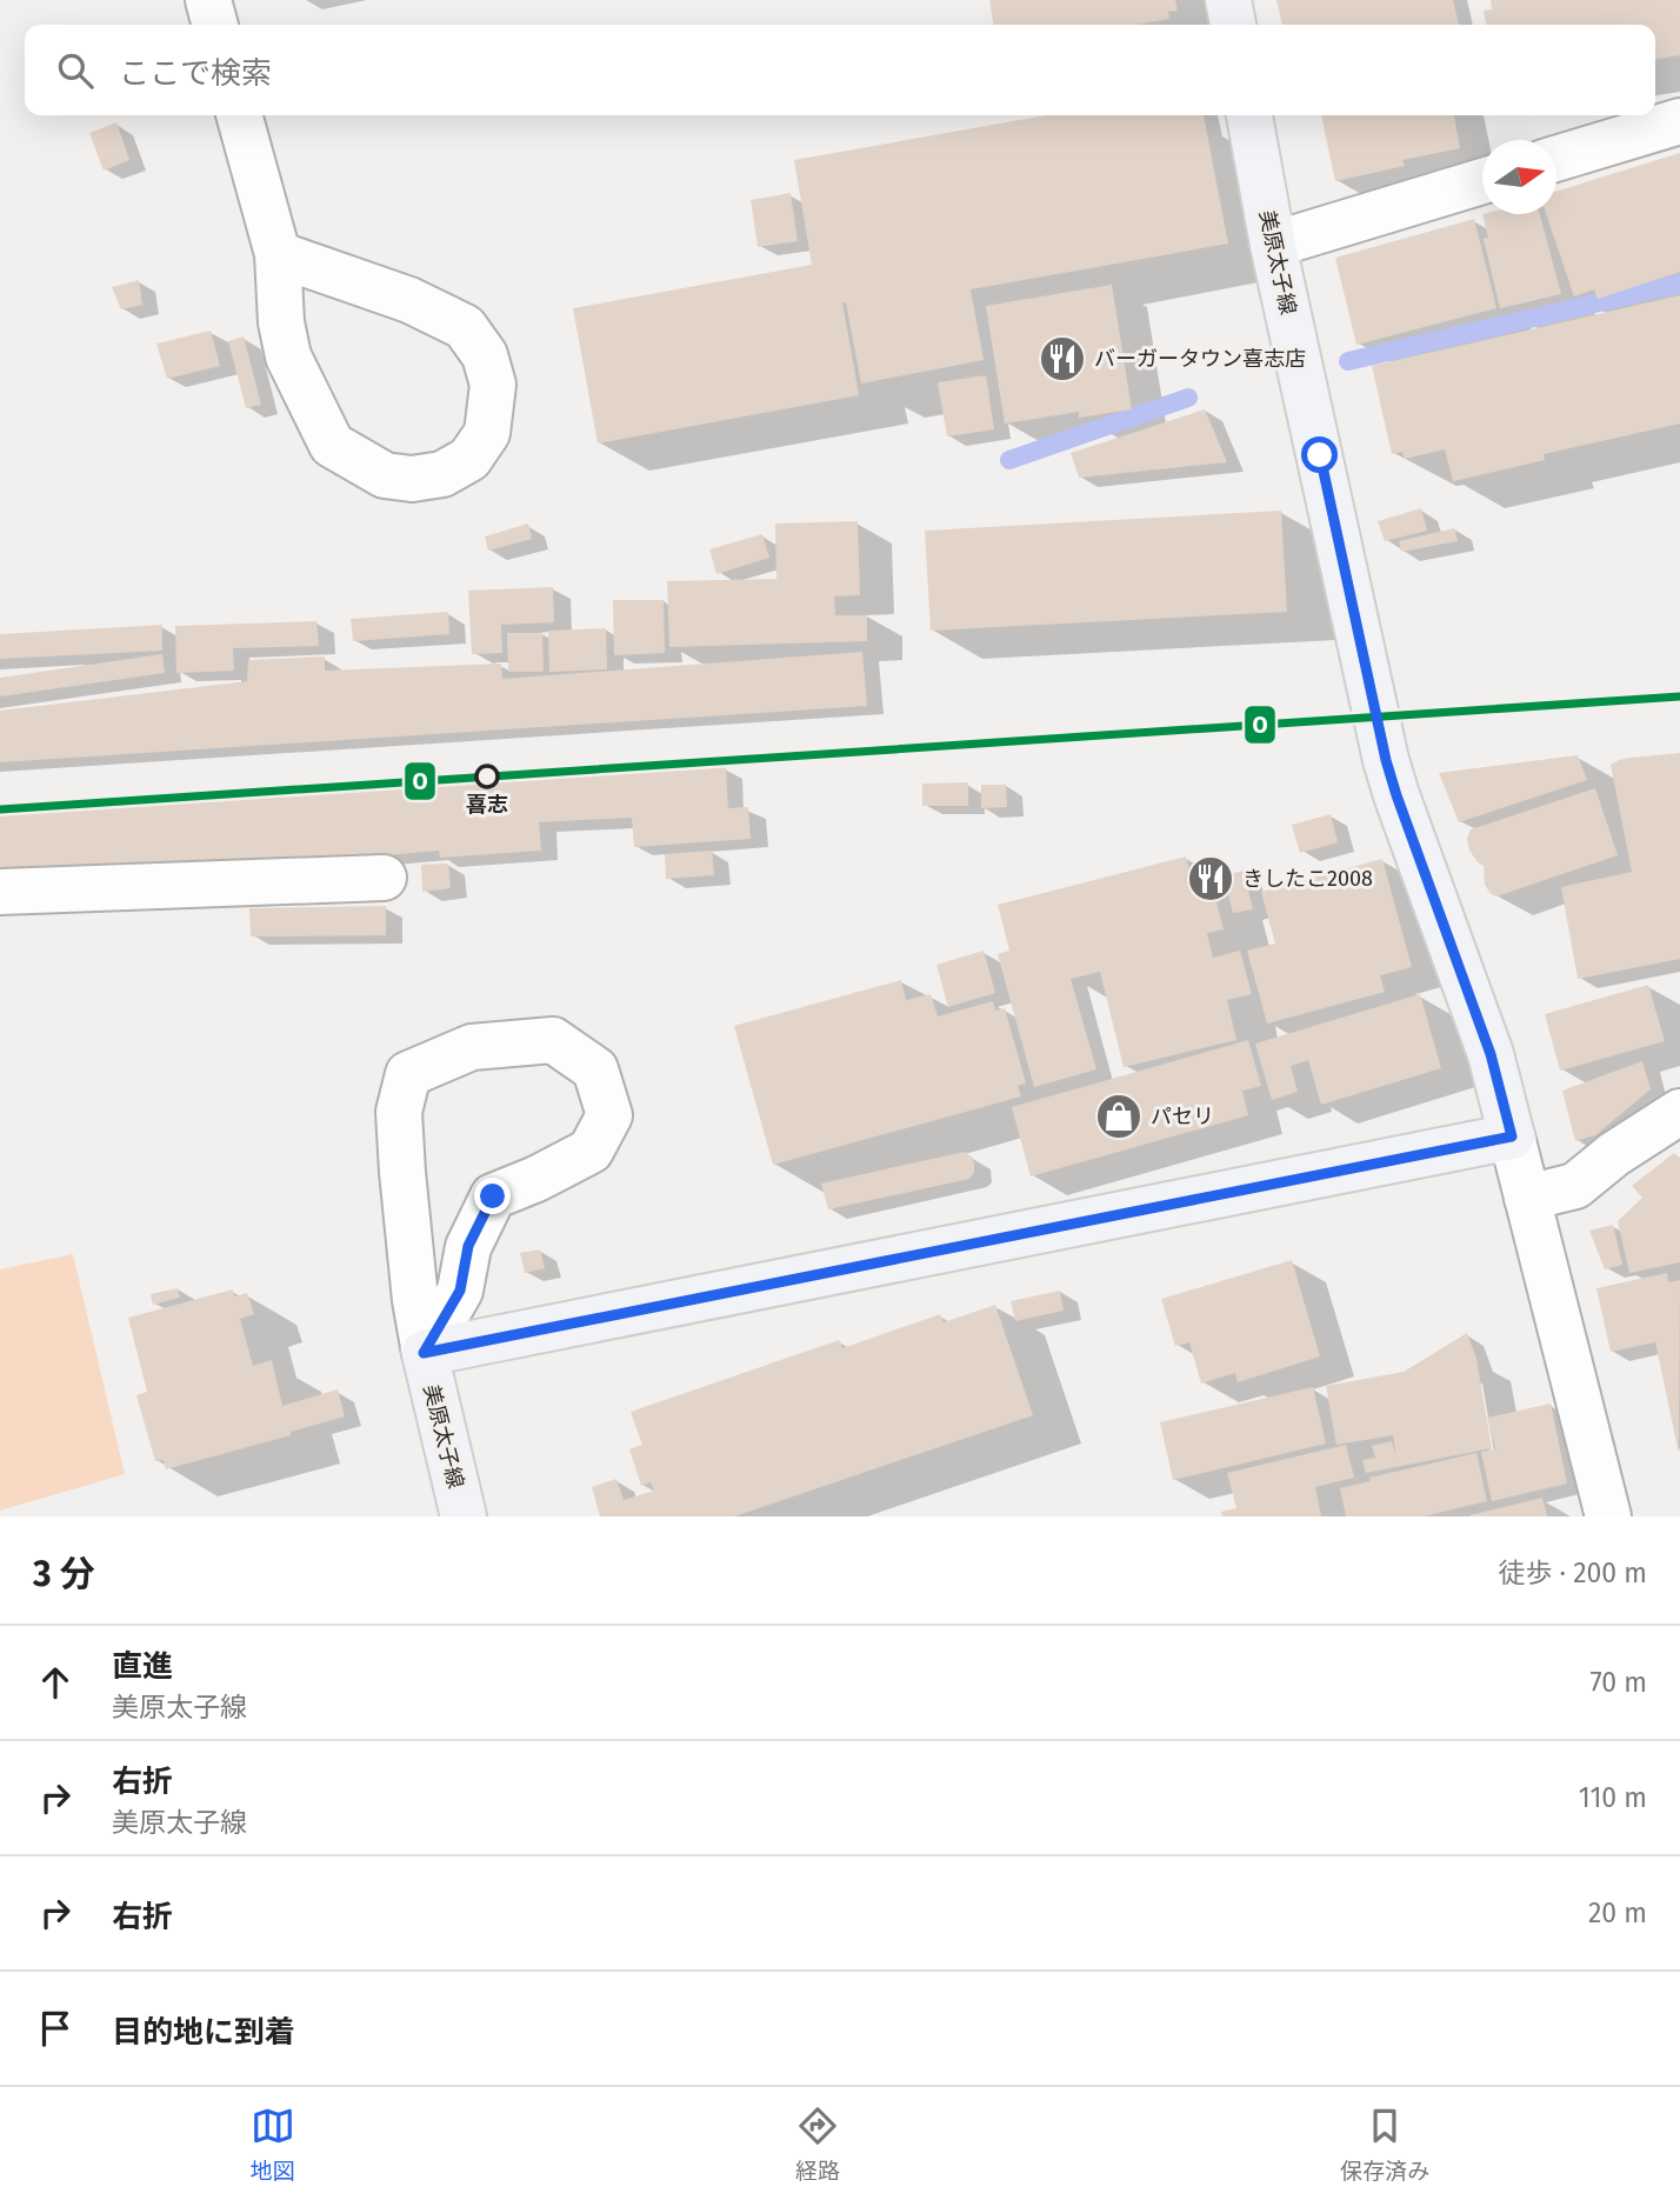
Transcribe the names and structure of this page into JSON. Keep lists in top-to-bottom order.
{
  "streets": {
    "main road": ["美原太子線"]
  },
  "places": {
    "restaurant": ["バーガータウン喜志店", "きしたこ2008"],
    "other": ["喜志"],
    "shop": ["パセリ"]
  },
  "lines": ["transit line O"],
  "north": "right",
  "page": {
    "search": "ここで検索",
    "heading": ["3 分", "徒歩 · 200 m"],
    "list": [
      ["直進", "美原太子線", "70 m"],
      ["右折", "美原太子線", "110 m"],
      ["右折", "20 m"],
      "目的地に到着"
    ],
    "nav": ["地図", "経路", "保存済み"]
  }
}
